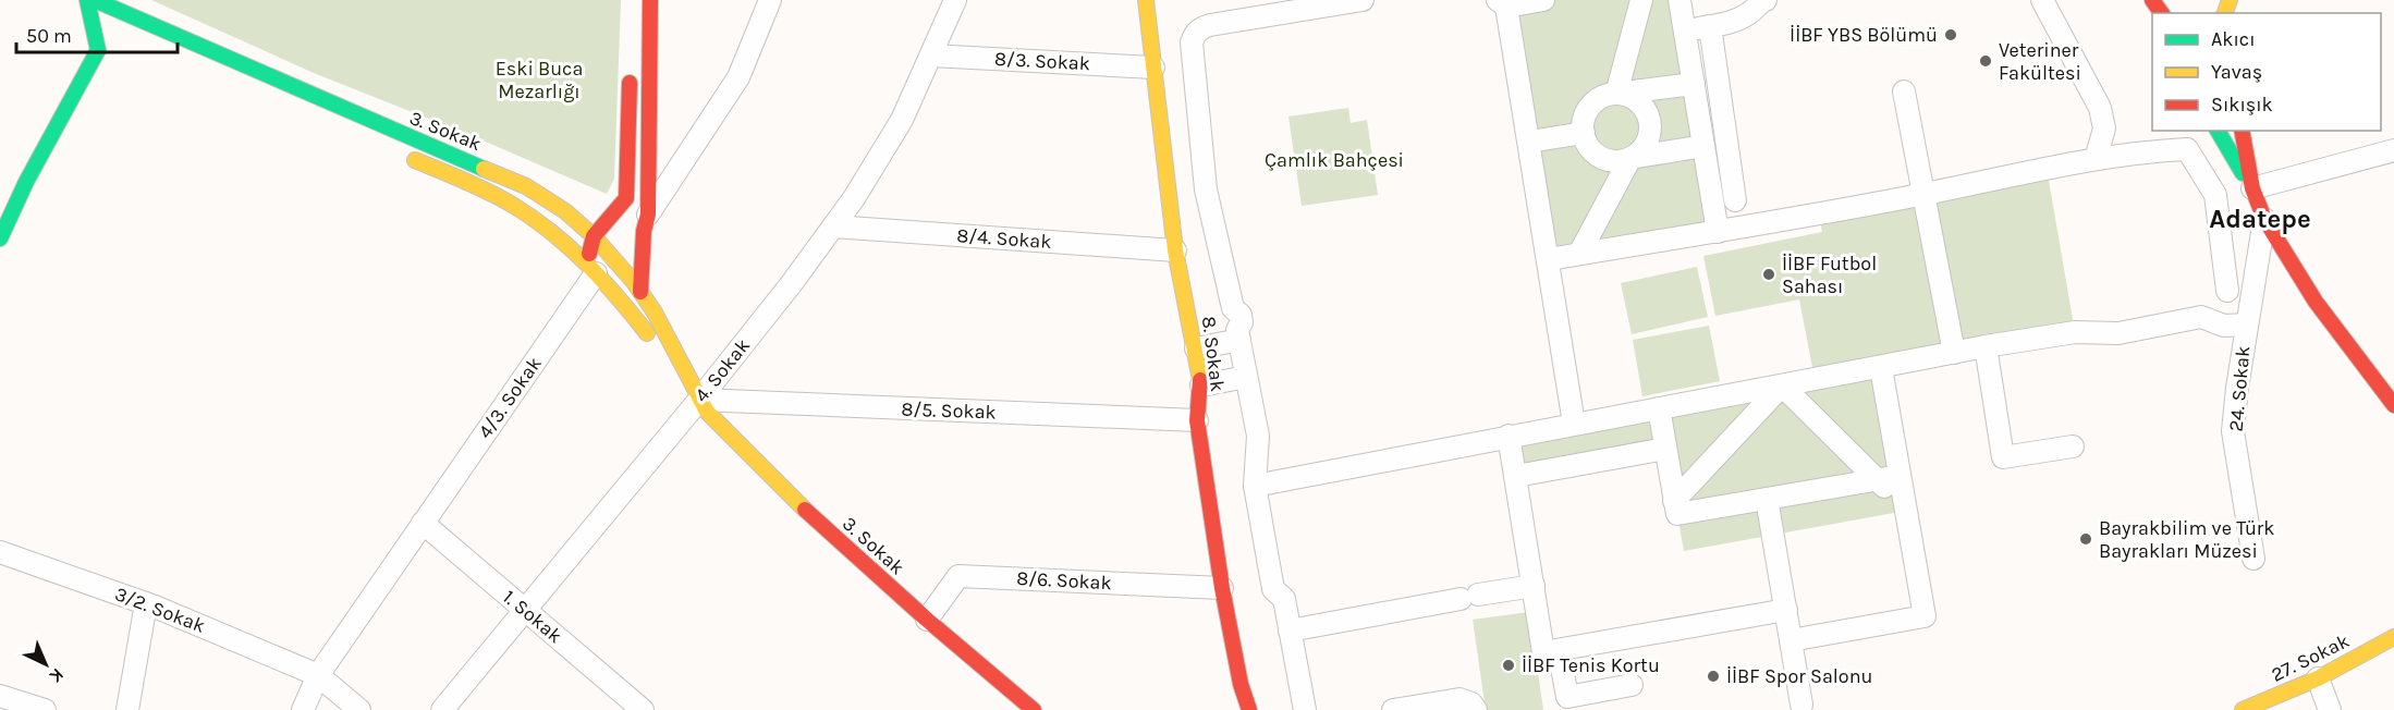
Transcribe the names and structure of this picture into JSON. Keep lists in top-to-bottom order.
{
  "streets": {
    "main road": ["3. Sokak", "8. Sokak", "27. Sokak"],
    "street": [
      "8/3. Sokak",
      "8/4. Sokak",
      "4. Sokak",
      "24. Sokak",
      "4/3. Sokak",
      "8/5. Sokak",
      "8/6. Sokak",
      "3/2. Sokak",
      "1. Sokak"
    ]
  },
  "crossings": [
    ["8/3. Sokak", "8. Sokak"],
    ["8/3. Sokak", "4. Sokak"],
    ["3. Sokak", "4. Sokak"],
    ["3. Sokak", "4/3. Sokak"],
    ["3. Sokak", "8/5. Sokak"],
    ["3. Sokak", "8/6. Sokak"],
    ["8/4. Sokak", "8. Sokak"],
    ["8/4. Sokak", "4. Sokak"],
    ["8. Sokak", "8/5. Sokak"],
    ["8. Sokak", "8/6. Sokak"],
    ["4. Sokak", "8/5. Sokak"],
    ["4. Sokak", "1. Sokak"],
    ["4/3. Sokak", "3/2. Sokak"],
    ["4/3. Sokak", "1. Sokak"]
  ],
  "districts": ["Adatepe"],
  "parks": ["Eski Buca Mezarlığı", "Çamlık Bahçesi"],
  "places": [
    "İİBF YBS Bölümü",
    "Veteriner Fakültesi",
    "İİBF Futbol Sahası",
    "Bayrakbilim ve Türk Bayrakları Müzesi",
    "İİBF Tenis Kortu",
    "İİBF Spor Salonu"
  ],
  "legend": ["Akıcı", "Yavaş", "Sıkışık"],
  "scale_bar": "50 m",
  "north": "bottom right"
}
